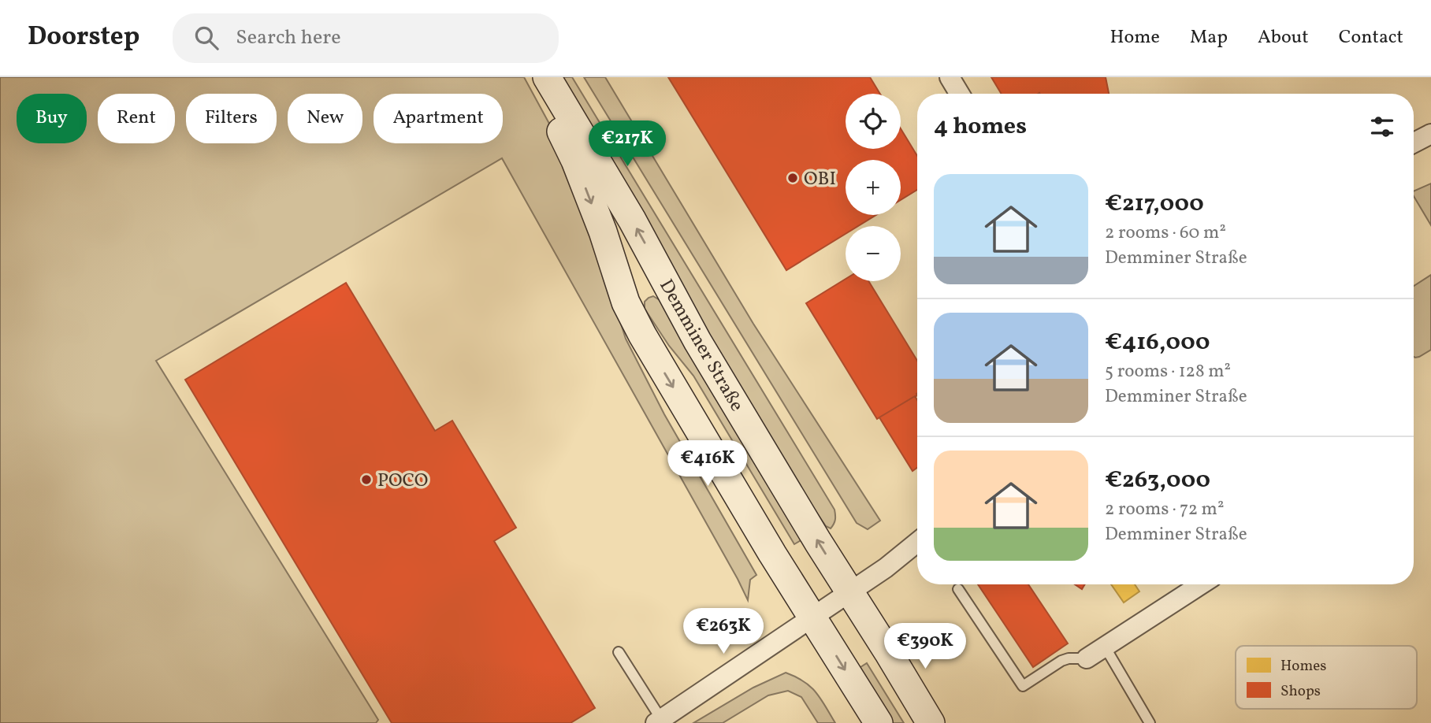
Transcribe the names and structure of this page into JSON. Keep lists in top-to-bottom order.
{
  "streets": {
    "main road": ["Demminer Straße"]
  },
  "places": ["OBI", "POCO"],
  "legend": ["Homes", "Shops"],
  "page": {
    "header": "Doorstep",
    "search": "Search here",
    "nav": [
      "Home",
      "Map",
      "About",
      "Contact"
    ],
    "map_buttons": ["+", "−"],
    "chip": [
      "Buy",
      "Rent",
      "Filters",
      "New",
      "Apartment"
    ],
    "heading": "4 homes",
    "price": [
      "€217K",
      "€416K",
      "€263K",
      "€390K"
    ],
    "list": [
      {
        "name": "€217,000",
        "note": "2 rooms · 60 m² · Demminer Straße"
      },
      {
        "name": "€416,000",
        "note": "5 rooms · 128 m² · Demminer Straße"
      },
      {
        "name": "€263,000",
        "note": "2 rooms · 72 m² · Demminer Straße"
      }
    ]
  }
}
